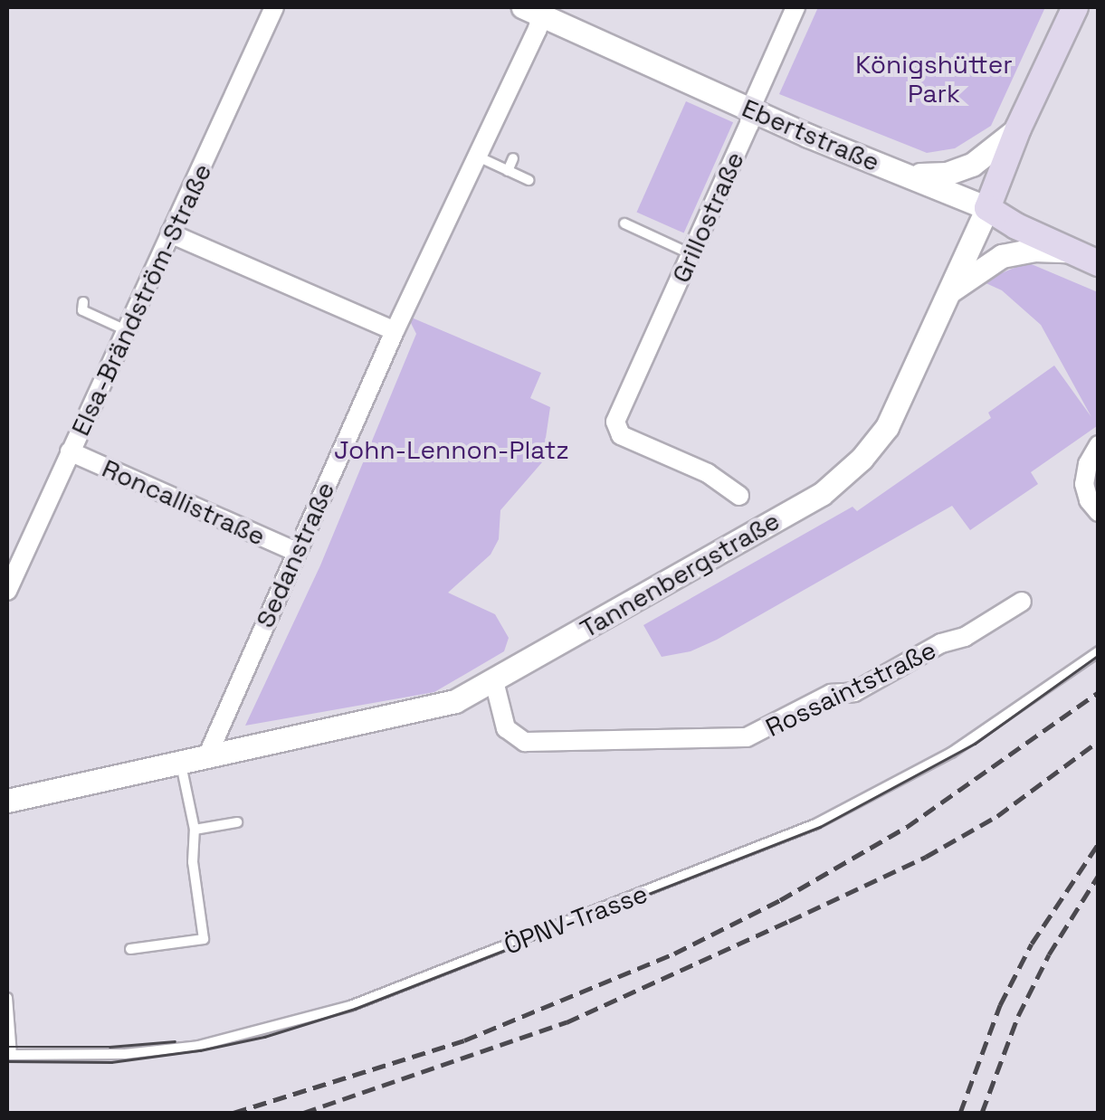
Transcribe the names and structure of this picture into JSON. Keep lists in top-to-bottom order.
{
  "streets": {
    "main road": ["Ebertstraße", "Tannenbergstraße"],
    "street": [
      "Grillostraße",
      "Elsa-Brändström-Straße",
      "Roncallistraße",
      "Sedanstraße",
      "Rossaintstraße"
    ],
    "lane": ["ÖPNV-Trasse"]
  },
  "crossings": [
    ["Ebertstraße", "Grillostraße"],
    ["Ebertstraße", "Sedanstraße"],
    ["Ebertstraße", "Tannenbergstraße"],
    ["Elsa-Brändström-Straße", "Roncallistraße"],
    ["Roncallistraße", "Sedanstraße"],
    ["Sedanstraße", "Tannenbergstraße"],
    ["Tannenbergstraße", "Rossaintstraße"]
  ],
  "parks": ["Königshütter Park", "John-Lennon-Platz"]
}
